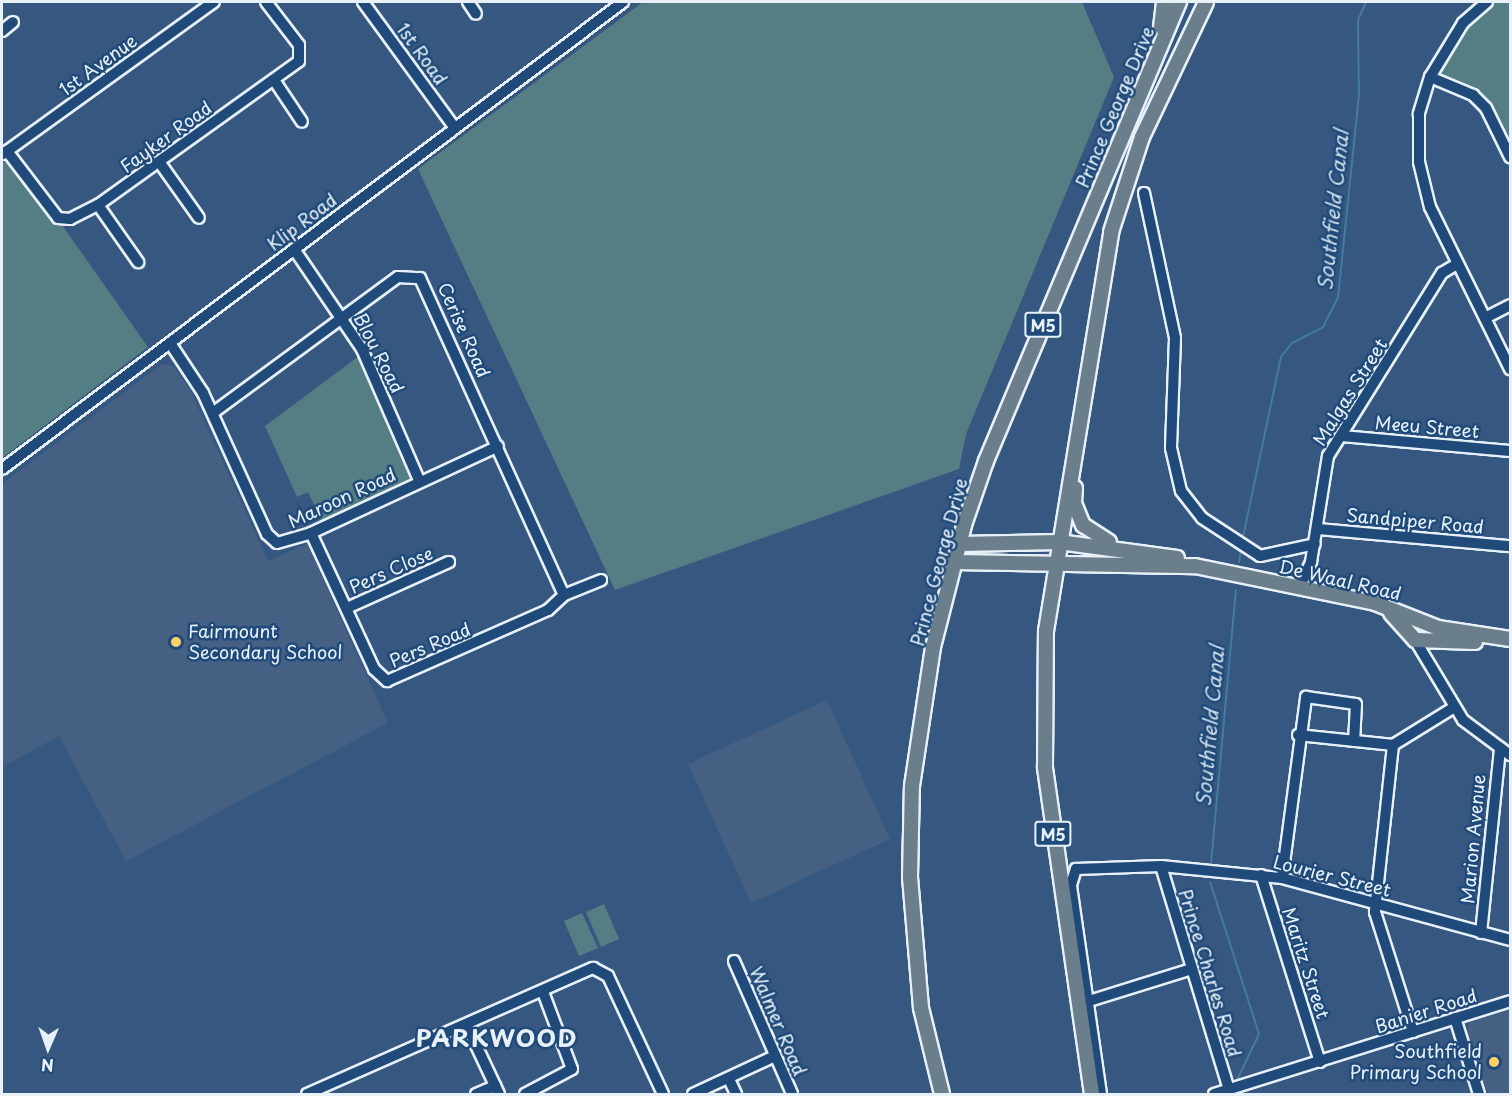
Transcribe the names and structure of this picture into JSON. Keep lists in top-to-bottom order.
{
  "streets": {
    "main road": ["Prince George Drive", "M5", "De Waal Road"],
    "street": [
      "1st Road",
      "1st Avenue",
      "Fayker Road",
      "Klip Road",
      "Cerise Road",
      "Blou Road",
      "Malgas Street",
      "Meeu Street",
      "Maroon Road",
      "Sandpiper Road",
      "Pers Close",
      "Pers Road",
      "Marion Avenue",
      "Lourier Street",
      "Maritz Street",
      "Prince Charles Road",
      "Banier Road",
      "Walmer Road"
    ]
  },
  "crossings": [
    ["1st Road", "Klip Road"],
    ["1st Avenue", "Fayker Road"],
    ["Prince George Drive", "De Waal Road"],
    ["Klip Road", "Blou Road"],
    ["Klip Road", "Maroon Road"],
    ["Cerise Road", "Blou Road"],
    ["Cerise Road", "Maroon Road"],
    ["Cerise Road", "Pers Road"],
    ["Blou Road", "Maroon Road"],
    ["Malgas Street", "Meeu Street"],
    ["Malgas Street", "Sandpiper Road"],
    ["Malgas Street", "De Waal Road"],
    ["Maroon Road", "Pers Road"],
    ["Pers Close", "Pers Road"],
    ["Marion Avenue", "Lourier Street"],
    ["Lourier Street", "Maritz Street"],
    ["Lourier Street", "Prince Charles Road"],
    ["Maritz Street", "Banier Road"],
    ["Prince Charles Road", "Banier Road"]
  ],
  "districts": ["PARKWOOD"],
  "water": ["Southfield Canal"],
  "places": ["Fairmount Secondary School", "Southfield Primary School"],
  "north": "bottom"
}
